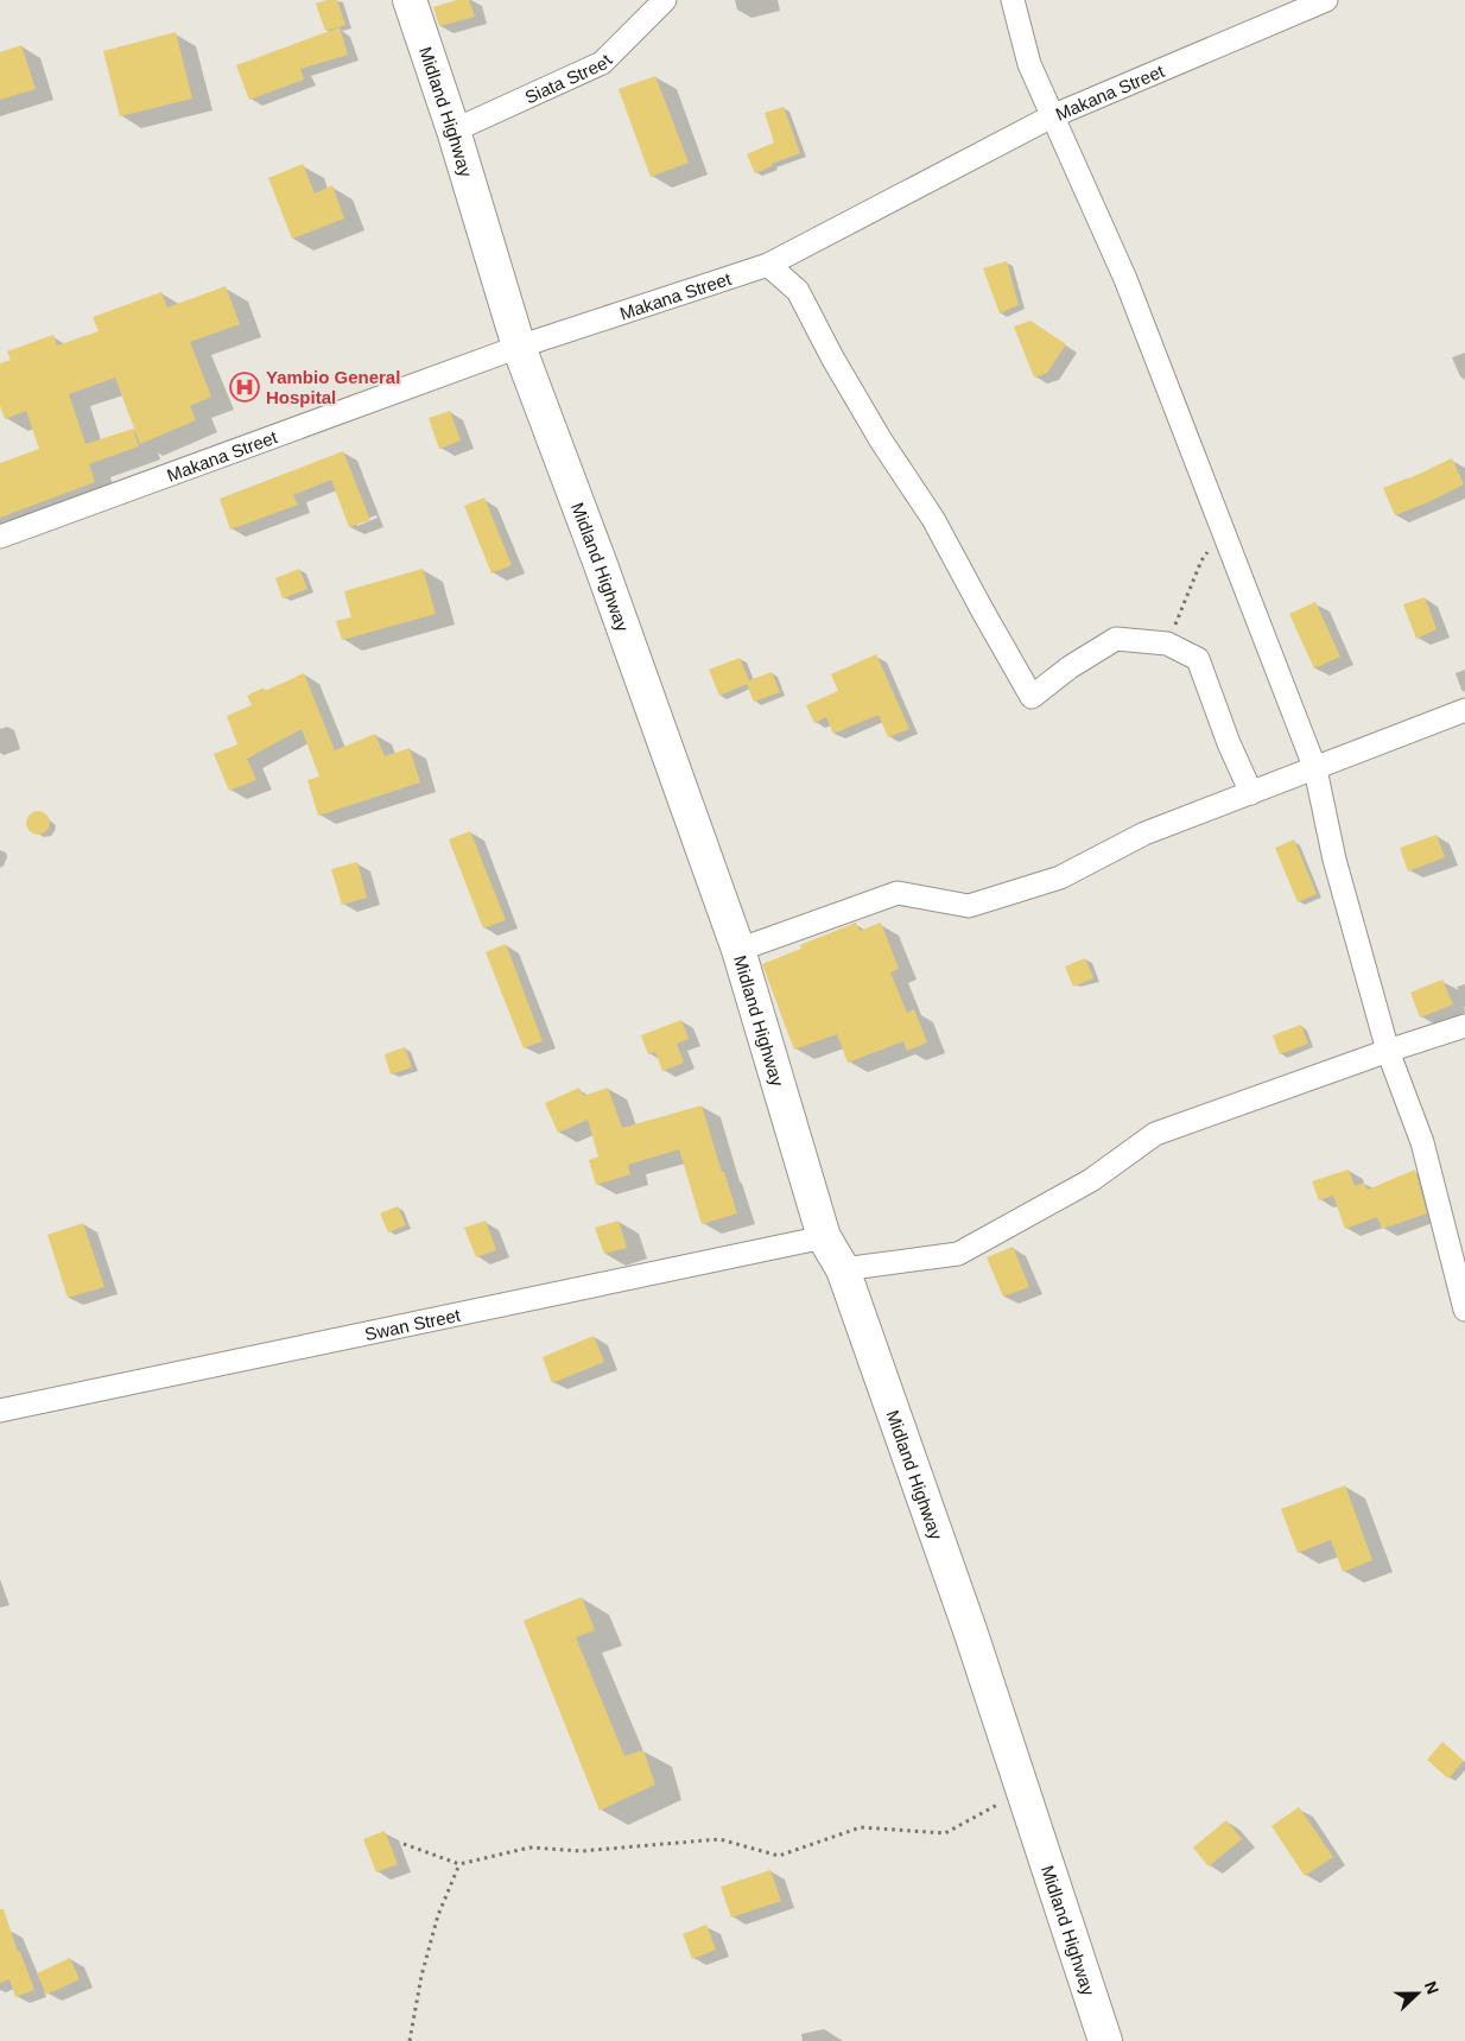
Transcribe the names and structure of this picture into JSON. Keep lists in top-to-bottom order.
{
  "streets": {
    "main road": ["Midland Highway"],
    "street": ["Siata Street", "Makana Street", "Swan Street"]
  },
  "crossings": [
    ["Siata Street", "Midland Highway"],
    ["Makana Street", "Midland Highway"],
    ["Midland Highway", "Swan Street"]
  ],
  "places": {
    "hospital": ["Yambio General Hospital"]
  },
  "north": "right"
}
